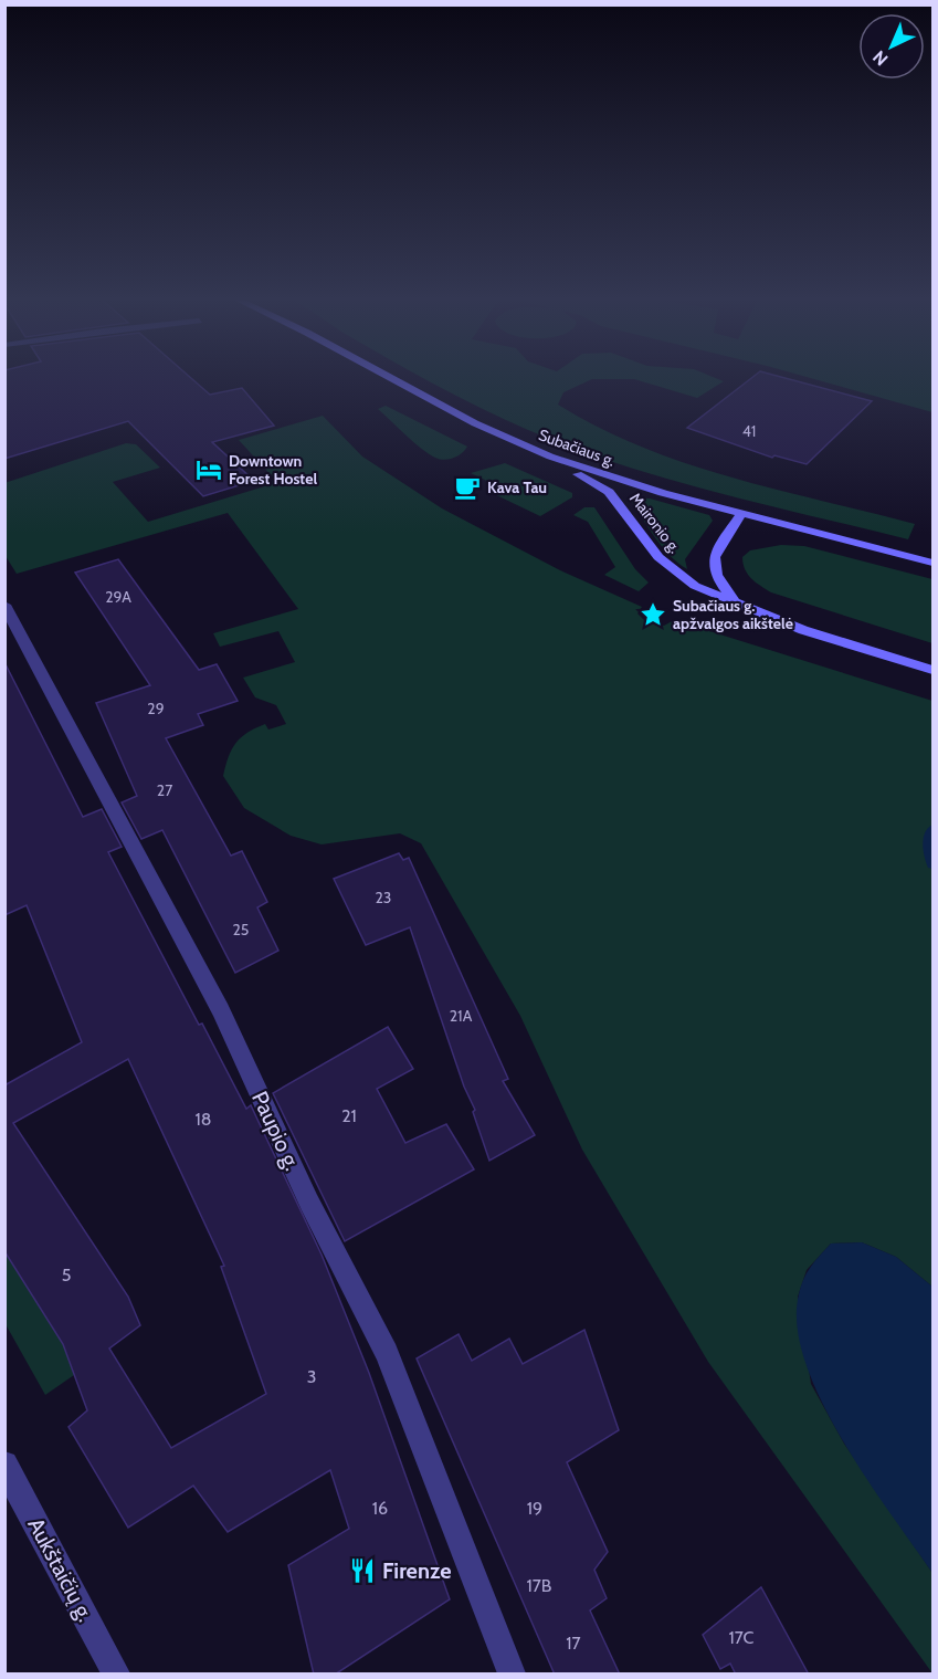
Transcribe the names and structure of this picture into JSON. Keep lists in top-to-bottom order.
{
  "streets": {
    "main road": ["Subačiaus g.", "Maironio g."],
    "street": ["Paupio g.", "Aukštaičių g."]
  },
  "crossings": [
    ["Subačiaus g.", "Maironio g."]
  ],
  "places": {
    "hotel": ["Downtown Forest Hostel"],
    "cafe": ["Kava Tau"],
    "place": ["Subačiaus g. apžvalgos aikštelė"],
    "restaurant": ["Firenze"]
  },
  "house_numbers": [
    "41",
    "29A",
    "29",
    "27",
    "23",
    "25",
    "21A",
    "21",
    "18",
    "5",
    "3",
    "16",
    "19",
    "17B",
    "17C",
    "17"
  ],
  "north": "bottom left"
}
